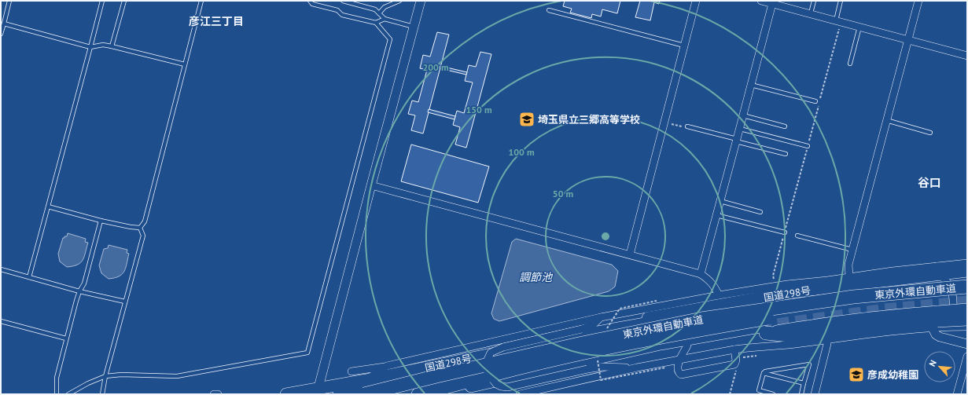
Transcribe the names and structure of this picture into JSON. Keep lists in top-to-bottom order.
{
  "streets": {
    "highway": ["東京外環自動車道", "国道298号"]
  },
  "districts": ["彦江三丁目", "谷口"],
  "water": ["調節池"],
  "places": {
    "school or university": ["埼玉県立三郷高等学校", "彦成幼稚園"]
  },
  "north": "top left",
  "rings": [
    "200 m",
    "150 m",
    "100 m",
    "50 m"
  ]
}
